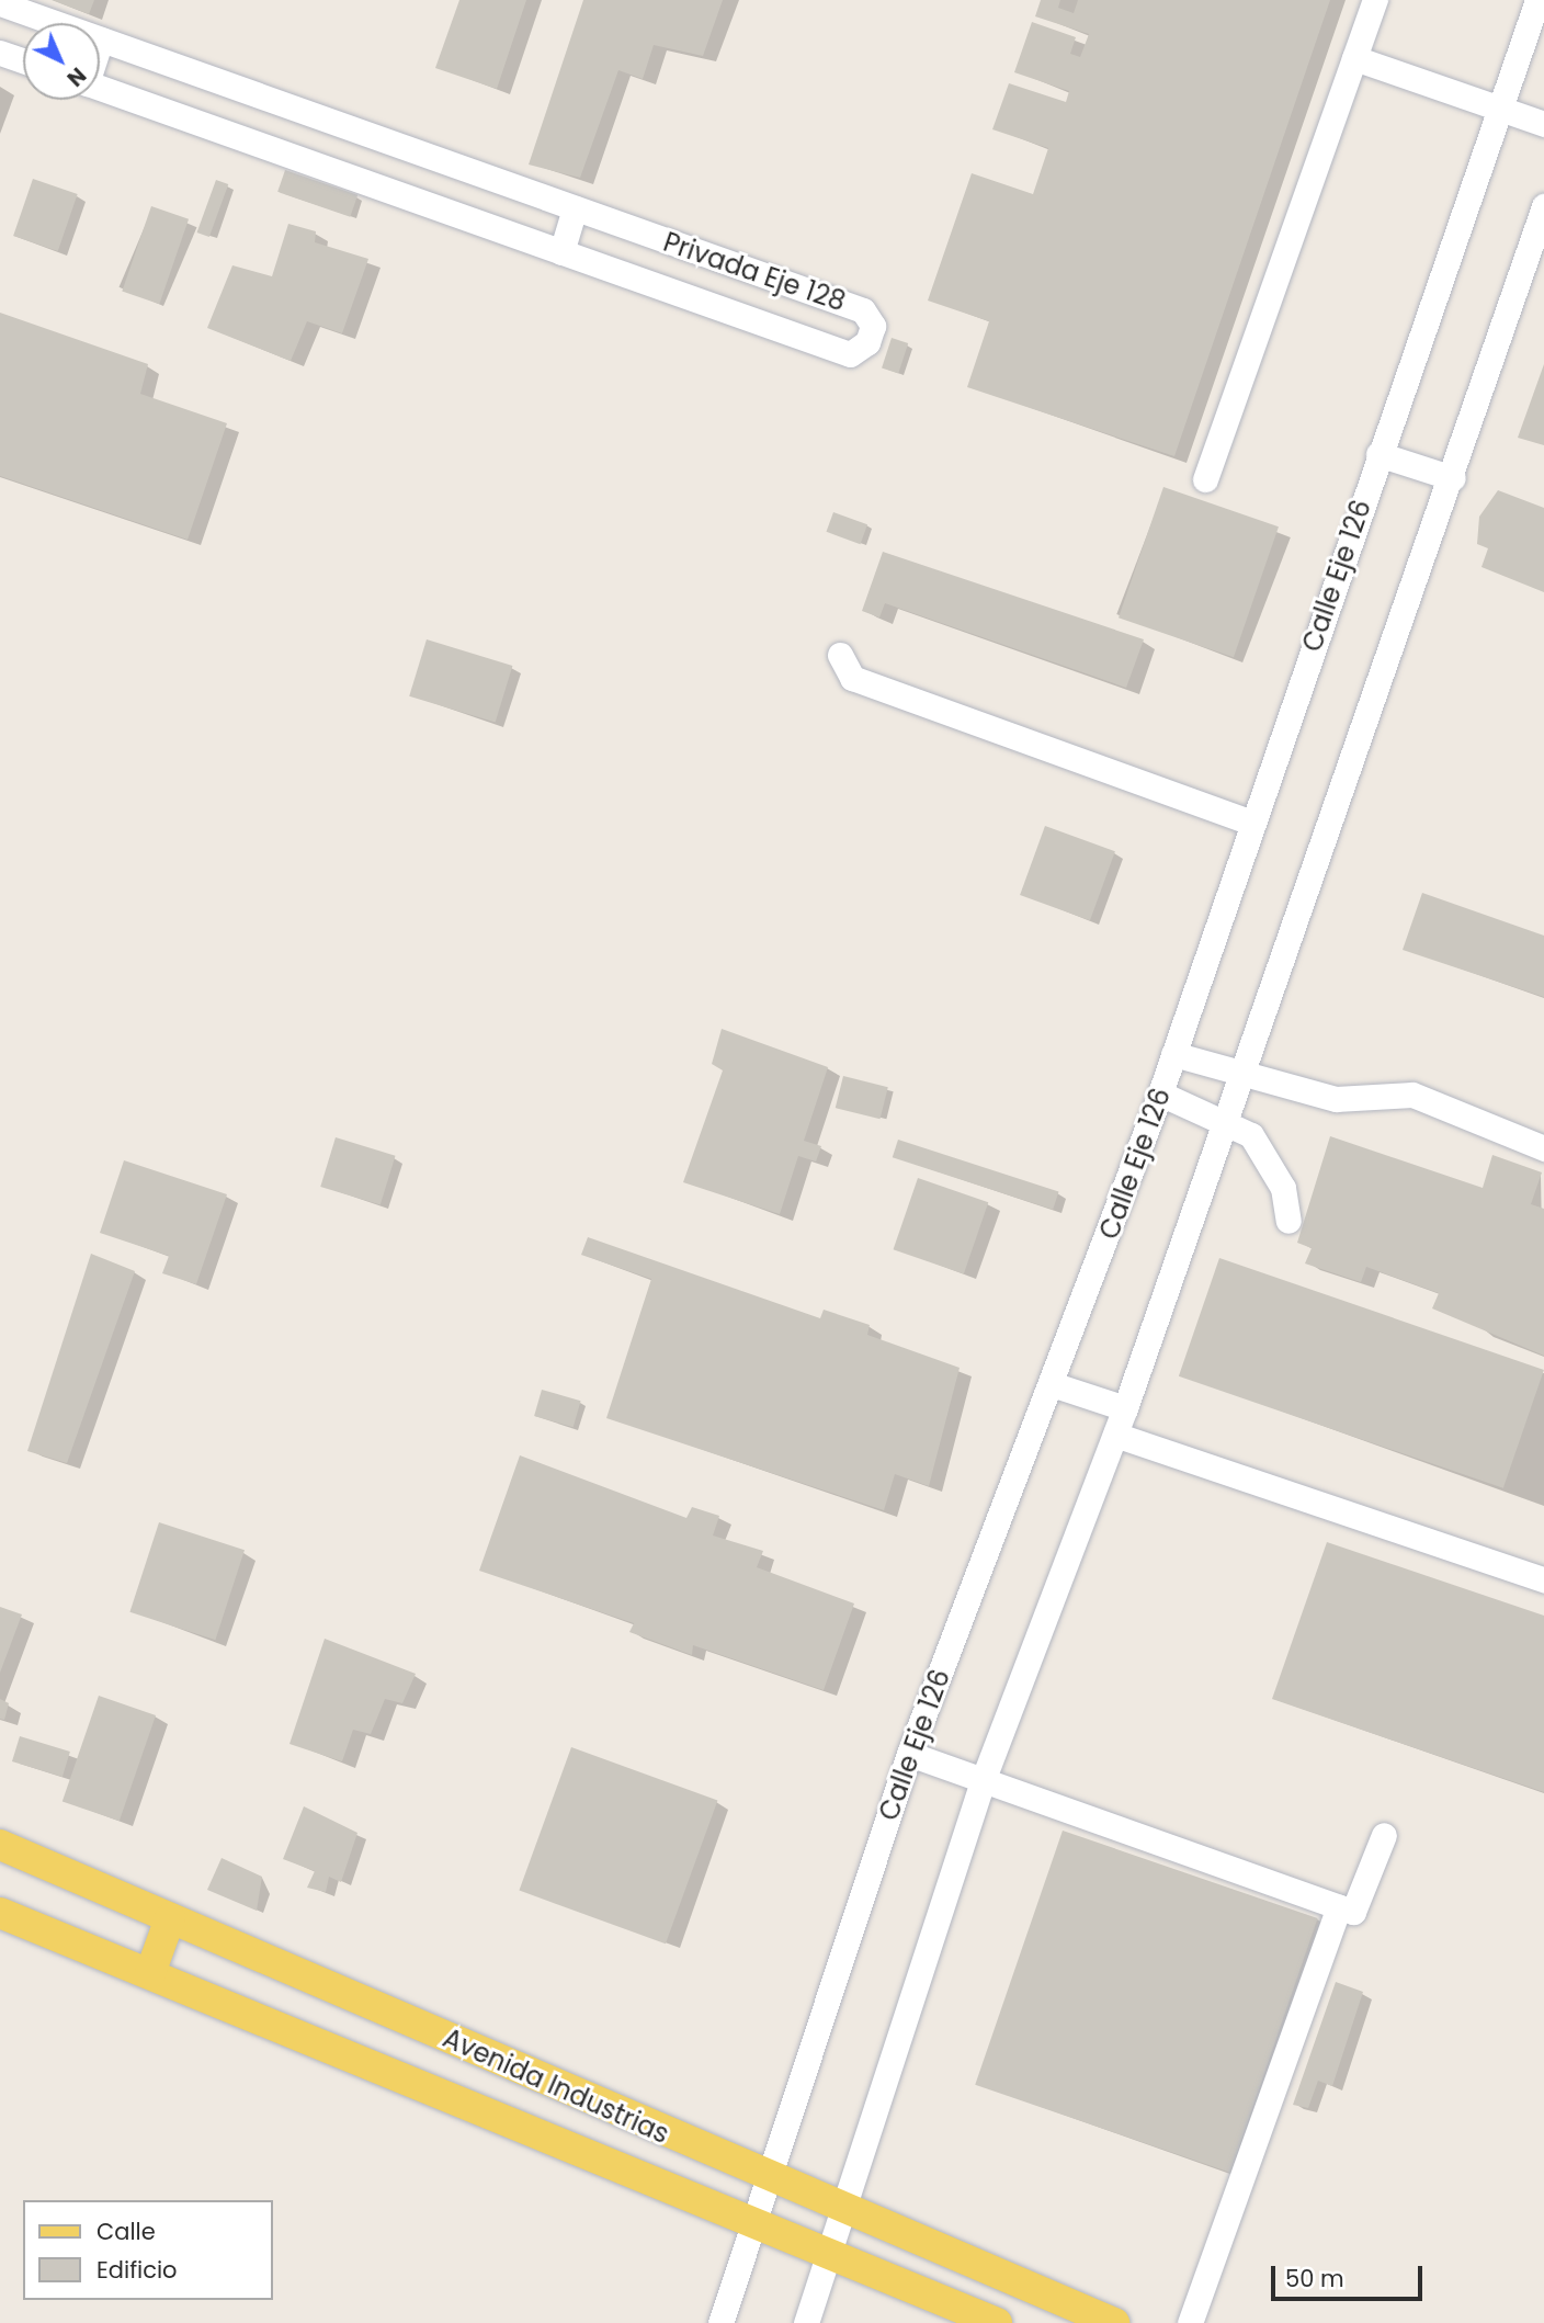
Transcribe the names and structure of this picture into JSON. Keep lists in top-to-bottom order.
{
  "streets": {
    "main road": ["Avenida Industrias"],
    "street": ["Privada Eje 128", "Calle Eje 126"]
  },
  "crossings": [
    ["Calle Eje 126", "Avenida Industrias"]
  ],
  "legend": ["Calle", "Edificio"],
  "scale_bar": "50 m",
  "north": "bottom right"
}
